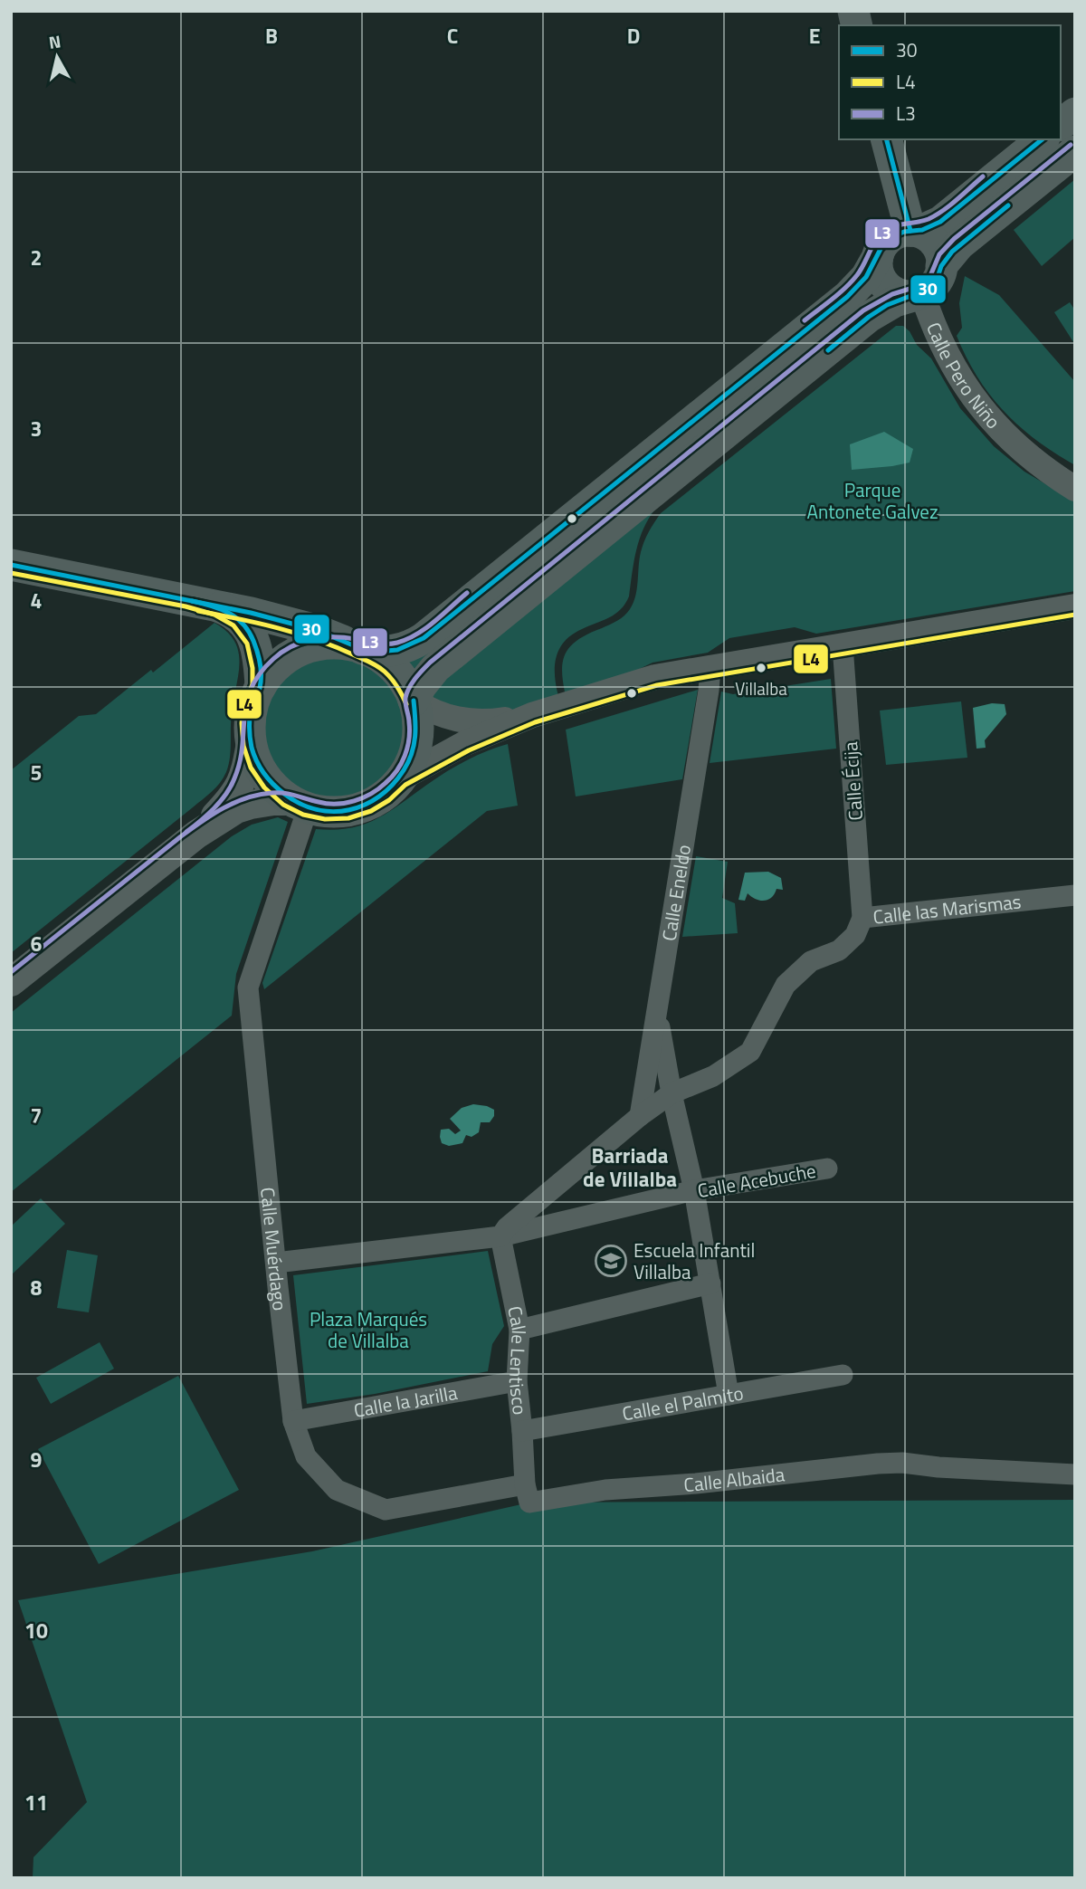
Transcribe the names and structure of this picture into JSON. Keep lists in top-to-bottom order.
{
  "streets": {
    "street": [
      "Calle Pero Niño",
      "Calle Écija",
      "Calle Eneldo",
      "Calle las Marismas",
      "Calle Acebuche",
      "Calle Muérdago",
      "Calle Lentisco",
      "Calle la Jarilla",
      "Calle el Palmito",
      "Calle Albaida"
    ]
  },
  "crossings": [
    ["Calle Écija", "Calle las Marismas"],
    ["Calle Eneldo", "Calle las Marismas"],
    ["Calle las Marismas", "Calle Acebuche"],
    ["Calle las Marismas", "Calle Lentisco"],
    ["Calle Acebuche", "Calle Muérdago"],
    ["Calle Acebuche", "Calle Lentisco"],
    ["Calle Muérdago", "Calle Lentisco"],
    ["Calle Muérdago", "Calle la Jarilla"],
    ["Calle Muérdago", "Calle Albaida"],
    ["Calle Lentisco", "Calle la Jarilla"],
    ["Calle Lentisco", "Calle el Palmito"],
    ["Calle Lentisco", "Calle Albaida"]
  ],
  "districts": ["Barriada de Villalba"],
  "parks": ["Parque Antonete Galvez", "Plaza Marqués de Villalba"],
  "places": {
    "other": ["Villalba"],
    "school or university": ["Escuela Infantil Villalba"]
  },
  "lines": ["transit line 30", "transit line L3", "transit line L4"],
  "legend": ["30", "L4", "L3"],
  "north": "top",
  "grid": {
    "columns": [
      "B",
      "C",
      "D",
      "E"
    ],
    "rows": [
      "2",
      "3",
      "4",
      "5",
      "6",
      "7",
      "8",
      "9",
      "10",
      "11"
    ]
  }
}
